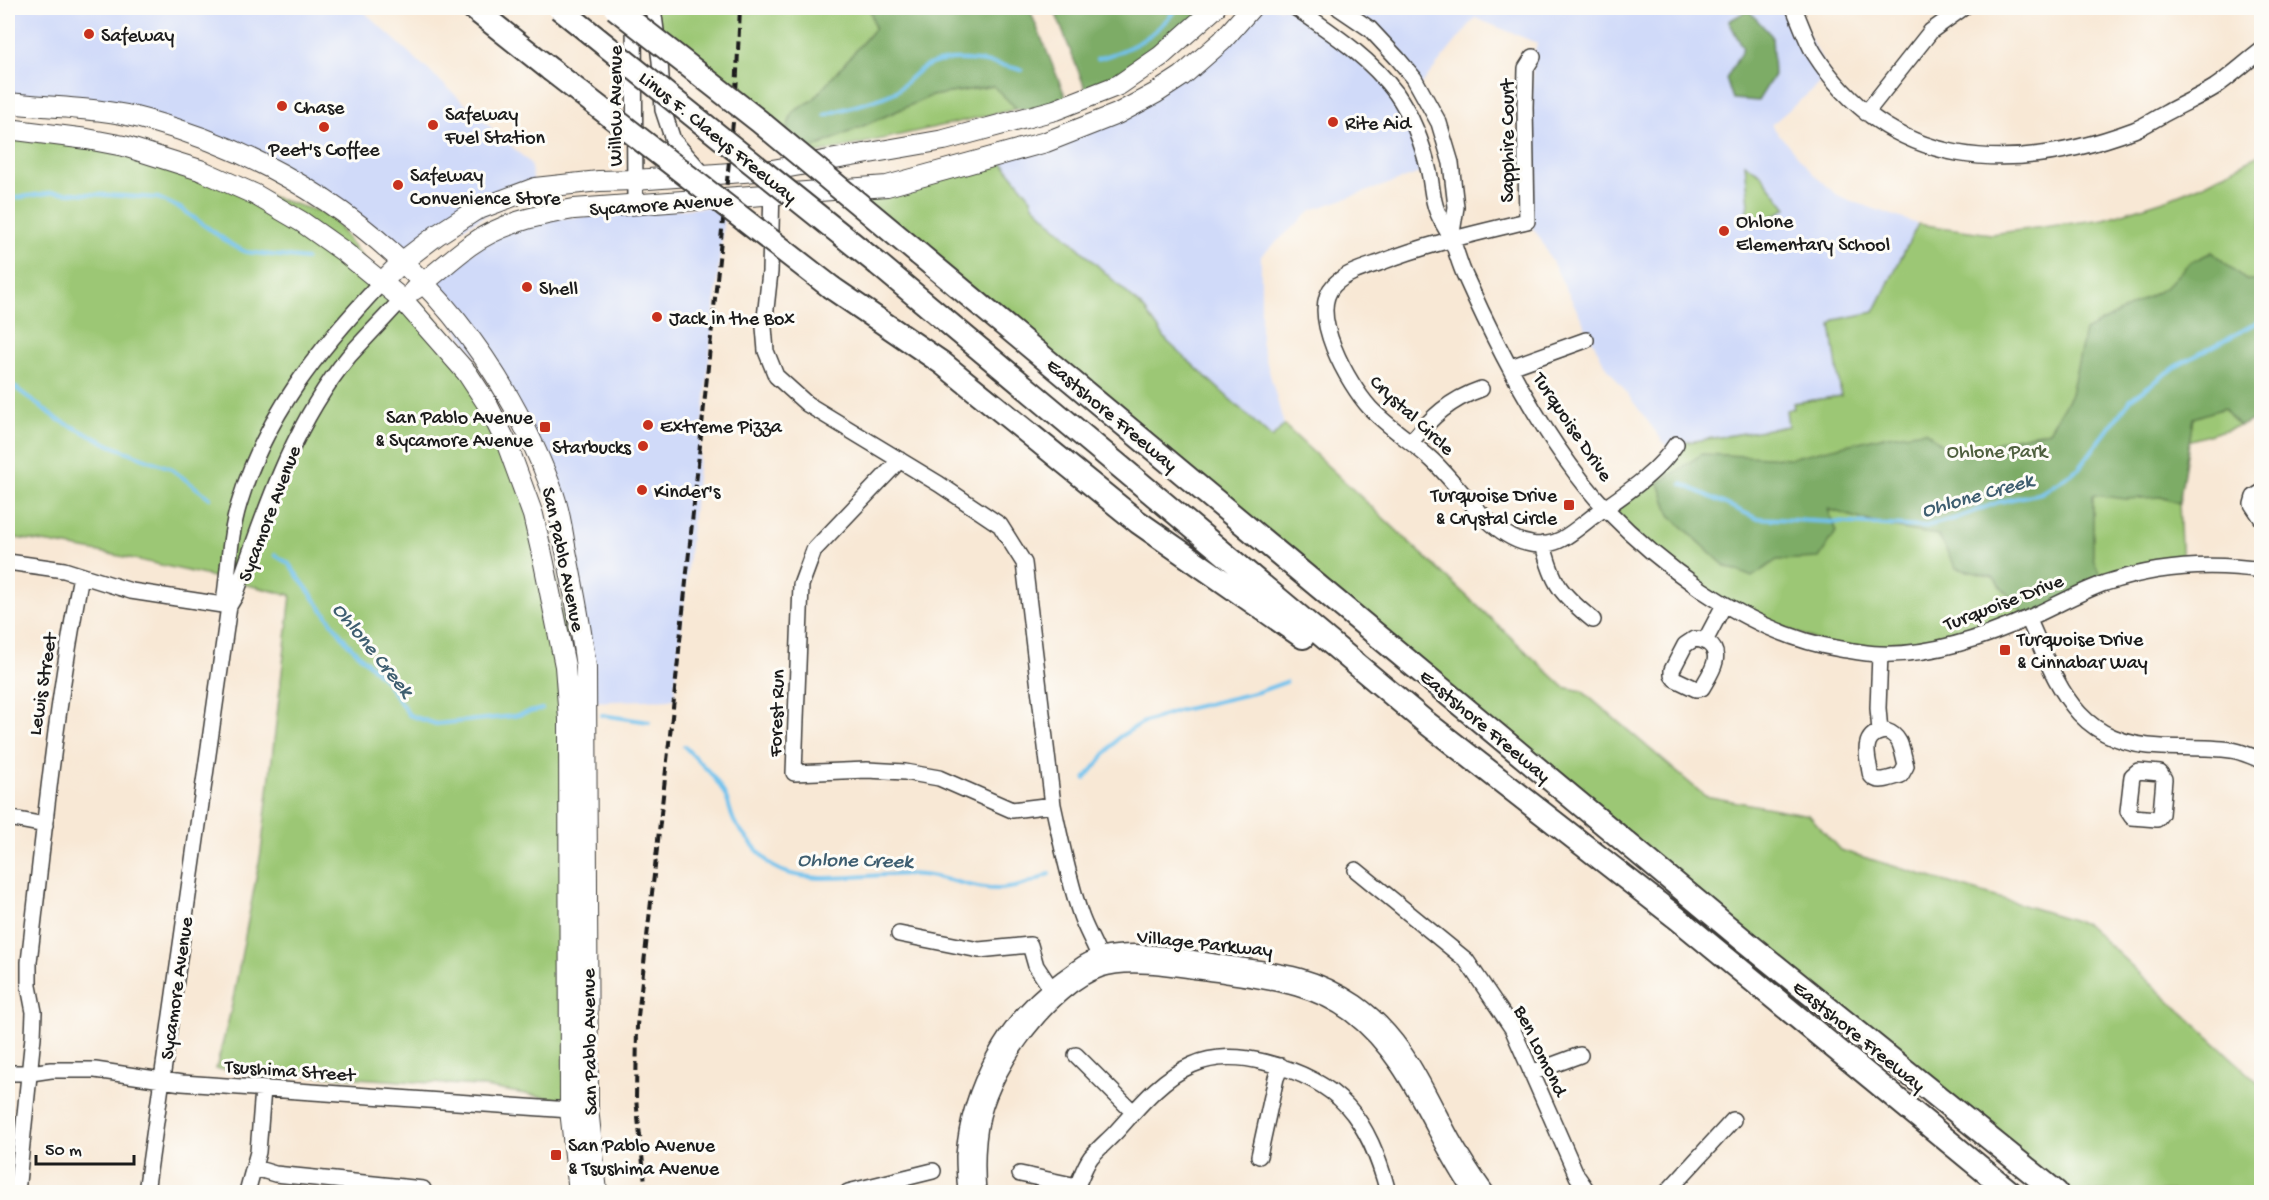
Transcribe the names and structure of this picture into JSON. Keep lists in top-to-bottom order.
{
  "streets": {
    "highway": ["Linus F. Claeys Freeway", "Eastshore Freeway"],
    "main road": ["Sycamore Avenue", "San Pablo Avenue"],
    "street": [
      "Willow Avenue",
      "Sapphire Court",
      "Crystal Circle",
      "Turquoise Drive",
      "Lewis Street",
      "Forest Run",
      "Village Parkway",
      "Ben Lomond",
      "Tsushima Street"
    ]
  },
  "crossings": [
    ["Willow Avenue", "Sycamore Avenue"],
    ["Linus F. Claeys Freeway", "Eastshore Freeway"],
    ["Sapphire Court", "Crystal Circle"],
    ["Sapphire Court", "Turquoise Drive"],
    ["Sycamore Avenue", "San Pablo Avenue"],
    ["Sycamore Avenue", "Tsushima Street"],
    ["Crystal Circle", "Turquoise Drive"],
    ["San Pablo Avenue", "Tsushima Street"],
    ["Lewis Street", "Tsushima Street"]
  ],
  "water": ["Ohlone Creek"],
  "parks": ["Ohlone Park"],
  "places": {
    "other": [
      "Safeway",
      "Chase",
      "Rite Aid",
      "Safeway Fuel Station",
      "Peet's Coffee",
      "Safeway Convenience Store",
      "Ohlone Elementary School",
      "Shell",
      "Jack in the Box",
      "Extreme Pizza",
      "Starbucks",
      "Kinder's"
    ],
    "transit": [
      "San Pablo Avenue & Sycamore Avenue",
      "Turquoise Drive & Crystal Circle",
      "Turquoise Drive & Cinnabar Way",
      "San Pablo Avenue & Tsushima Avenue"
    ]
  },
  "scale_bar": "50 m"
}
